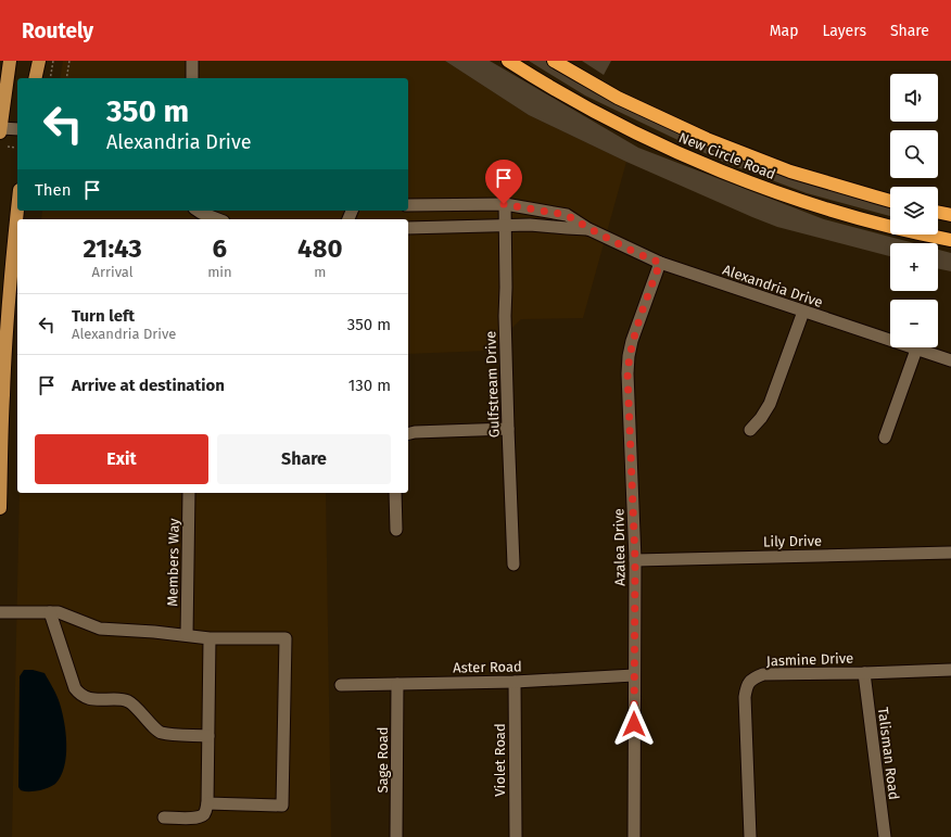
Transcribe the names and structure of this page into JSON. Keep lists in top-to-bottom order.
{
  "streets": {
    "highway": ["New Circle Road"],
    "street": [
      "Alexandria Drive",
      "Gulfstream Drive",
      "Lily Drive",
      "Azalea Drive",
      "Members Way",
      "Jasmine Drive",
      "Aster Road",
      "Talisman Road",
      "Sage Road",
      "Violet Road"
    ]
  },
  "crossings": [
    ["Alexandria Drive", "Gulfstream Drive"],
    ["Alexandria Drive", "Azalea Drive"],
    ["Lily Drive", "Azalea Drive"],
    ["Azalea Drive", "Aster Road"],
    ["Jasmine Drive", "Talisman Road"],
    ["Aster Road", "Sage Road"],
    ["Aster Road", "Violet Road"]
  ],
  "page": {
    "header": "Routely",
    "nav": ["Map", "Layers", "Share"],
    "map_buttons": ["+", "−"],
    "turn": ["350 m", "Alexandria Drive"],
    "then": "Then",
    "eta": [
      "21:43",
      "Arrival",
      "6",
      "min",
      "480",
      "m"
    ],
    "list": [
      {
        "name": "Turn left",
        "note": "Alexandria Drive",
        "value": "350 m"
      },
      {
        "name": "Arrive at destination",
        "value": "130 m"
      }
    ],
    "buttons": ["Exit", "Share"]
  }
}
